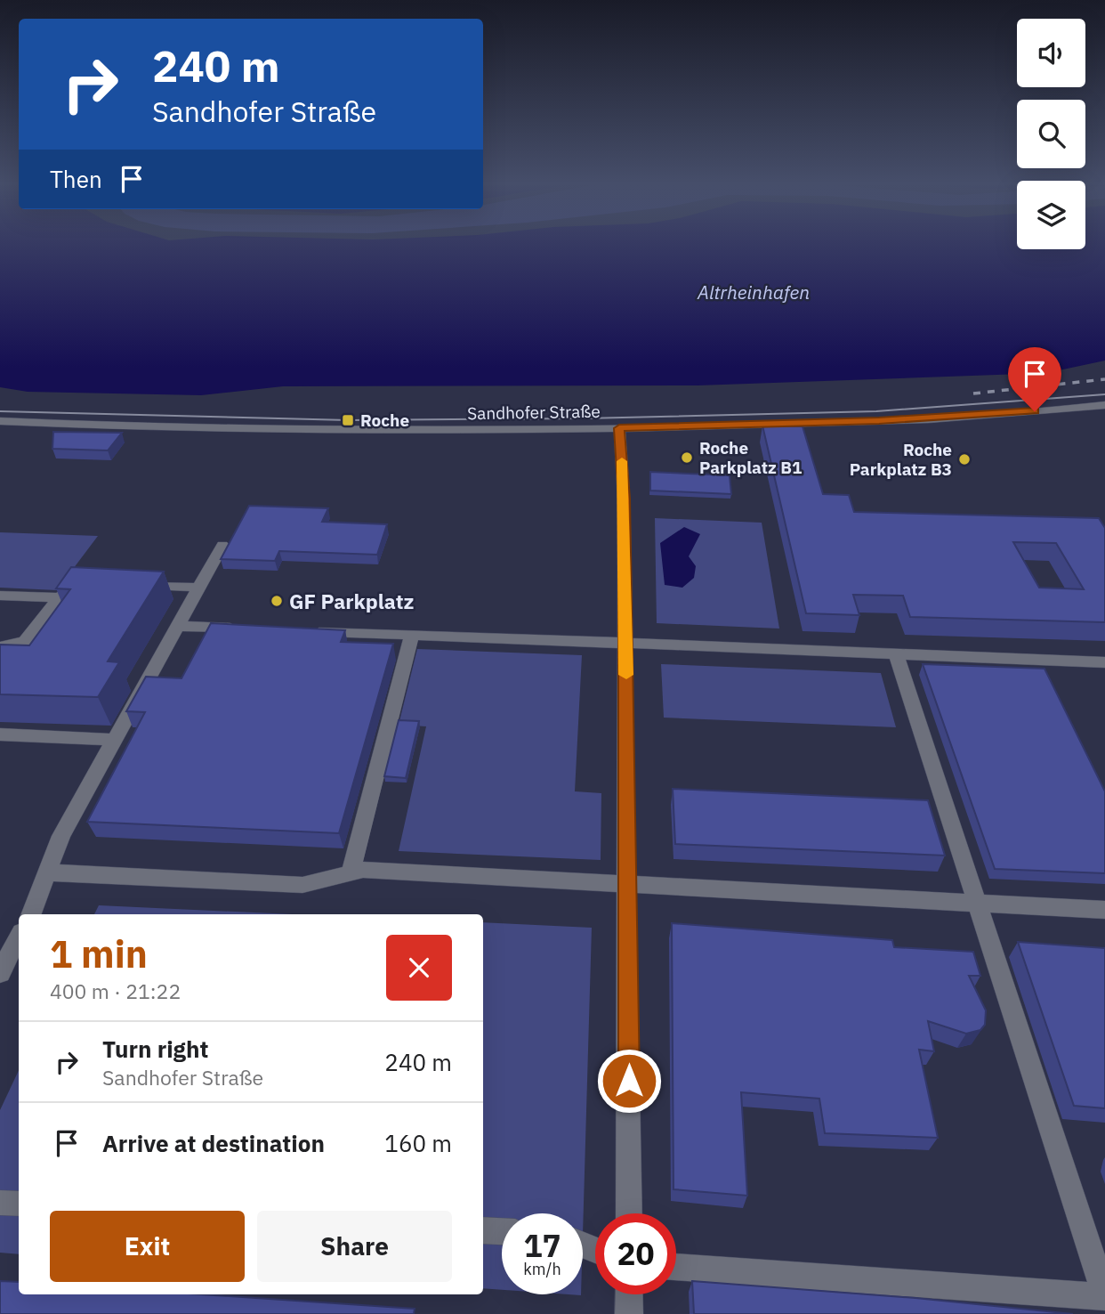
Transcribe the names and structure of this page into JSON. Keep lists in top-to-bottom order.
{
  "streets": {
    "street": ["Sandhofer Straße"]
  },
  "water": ["Altrheinhafen"],
  "places": {
    "transit": ["Roche"],
    "other": ["Roche Parkplatz B1", "Roche Parkplatz B3", "GF Parkplatz"]
  },
  "page": {
    "turn": ["240 m", "Sandhofer Straße"],
    "then": "Then",
    "heading": ["1 min", "400 m · 21:22"],
    "list": [
      {
        "name": "Turn right",
        "note": "Sandhofer Straße",
        "value": "240 m"
      },
      {
        "name": "Arrive at destination",
        "value": "160 m"
      }
    ],
    "buttons": ["Exit", "Share"],
    "speed": "17 km/h",
    "limit": "20"
  }
}
